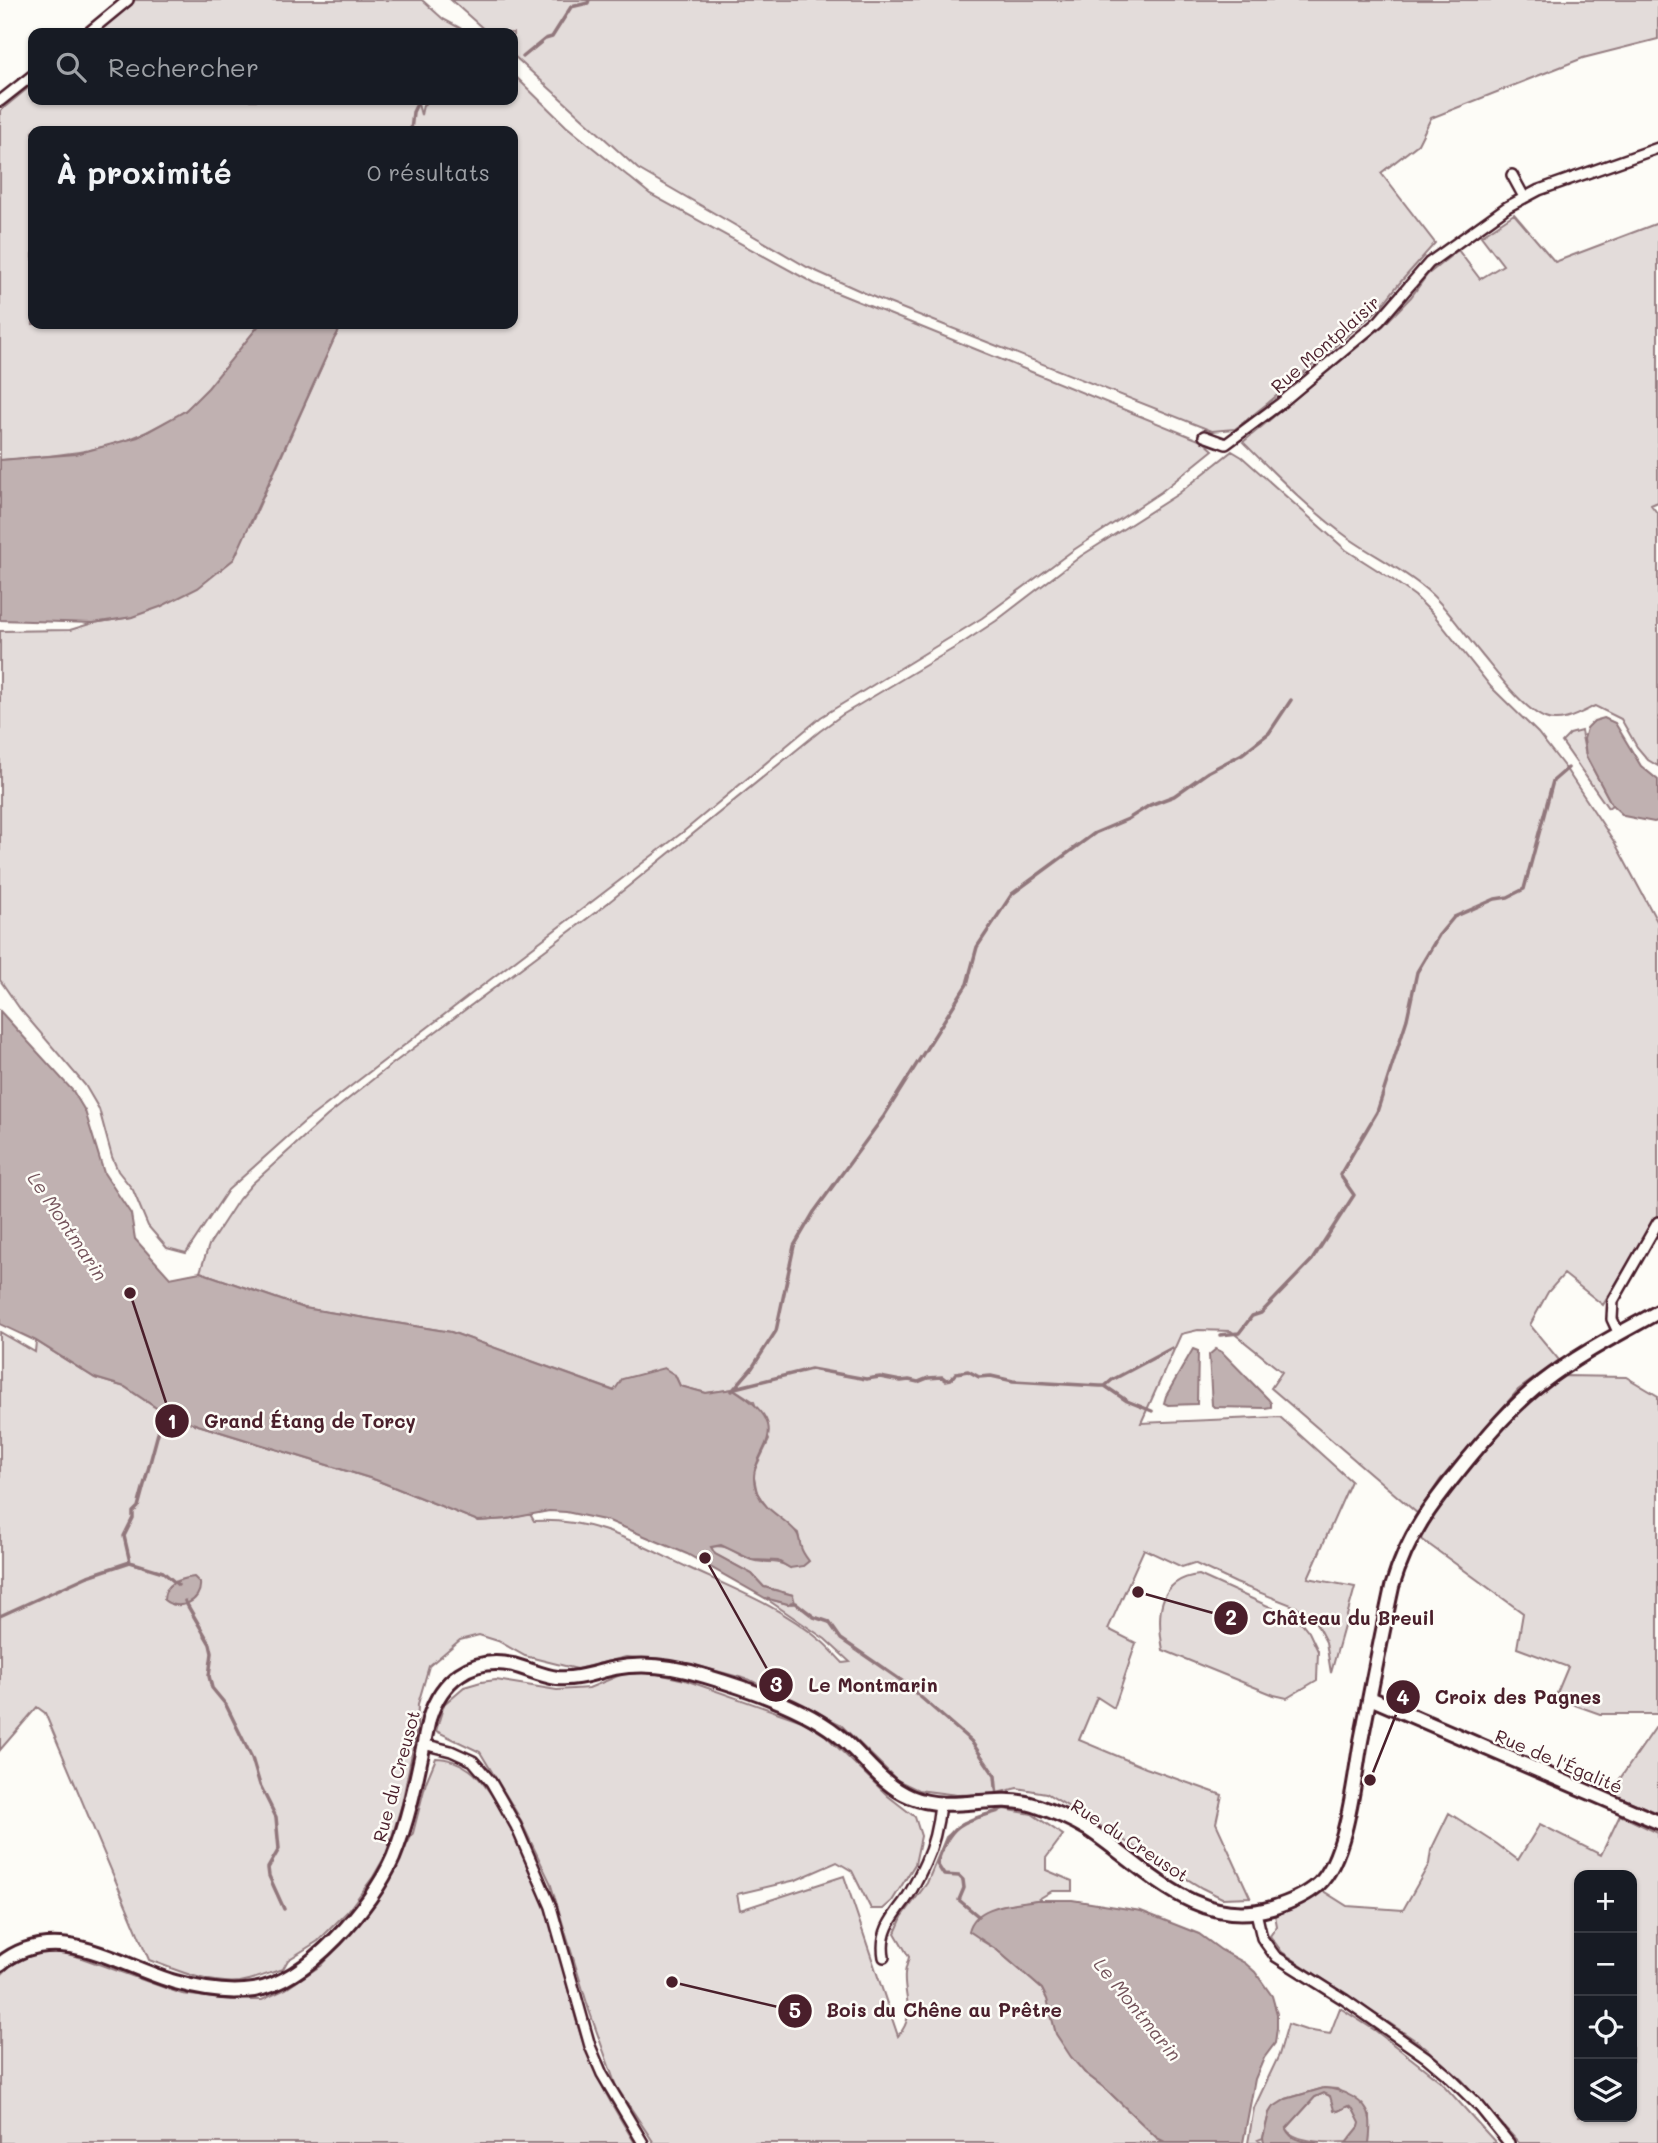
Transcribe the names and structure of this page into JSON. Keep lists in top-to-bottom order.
{
  "streets": {
    "street": ["Rue Montplaisir", "Rue de l'Égalité", "Rue du Creusot"]
  },
  "crossings": [
    ["Rue de l'Égalité", "Rue du Creusot"]
  ],
  "water": ["Le Montmarin"],
  "places": [
    "Grand Étang de Torcy",
    "Le Montmarin",
    "Château du Breuil",
    "Croix des Pagnes",
    "Bois du Chêne au Prêtre"
  ],
  "page": {
    "search": "Rechercher",
    "heading": ["À proximité", "0 résultats"],
    "map_buttons": ["+", "−"]
  }
}
